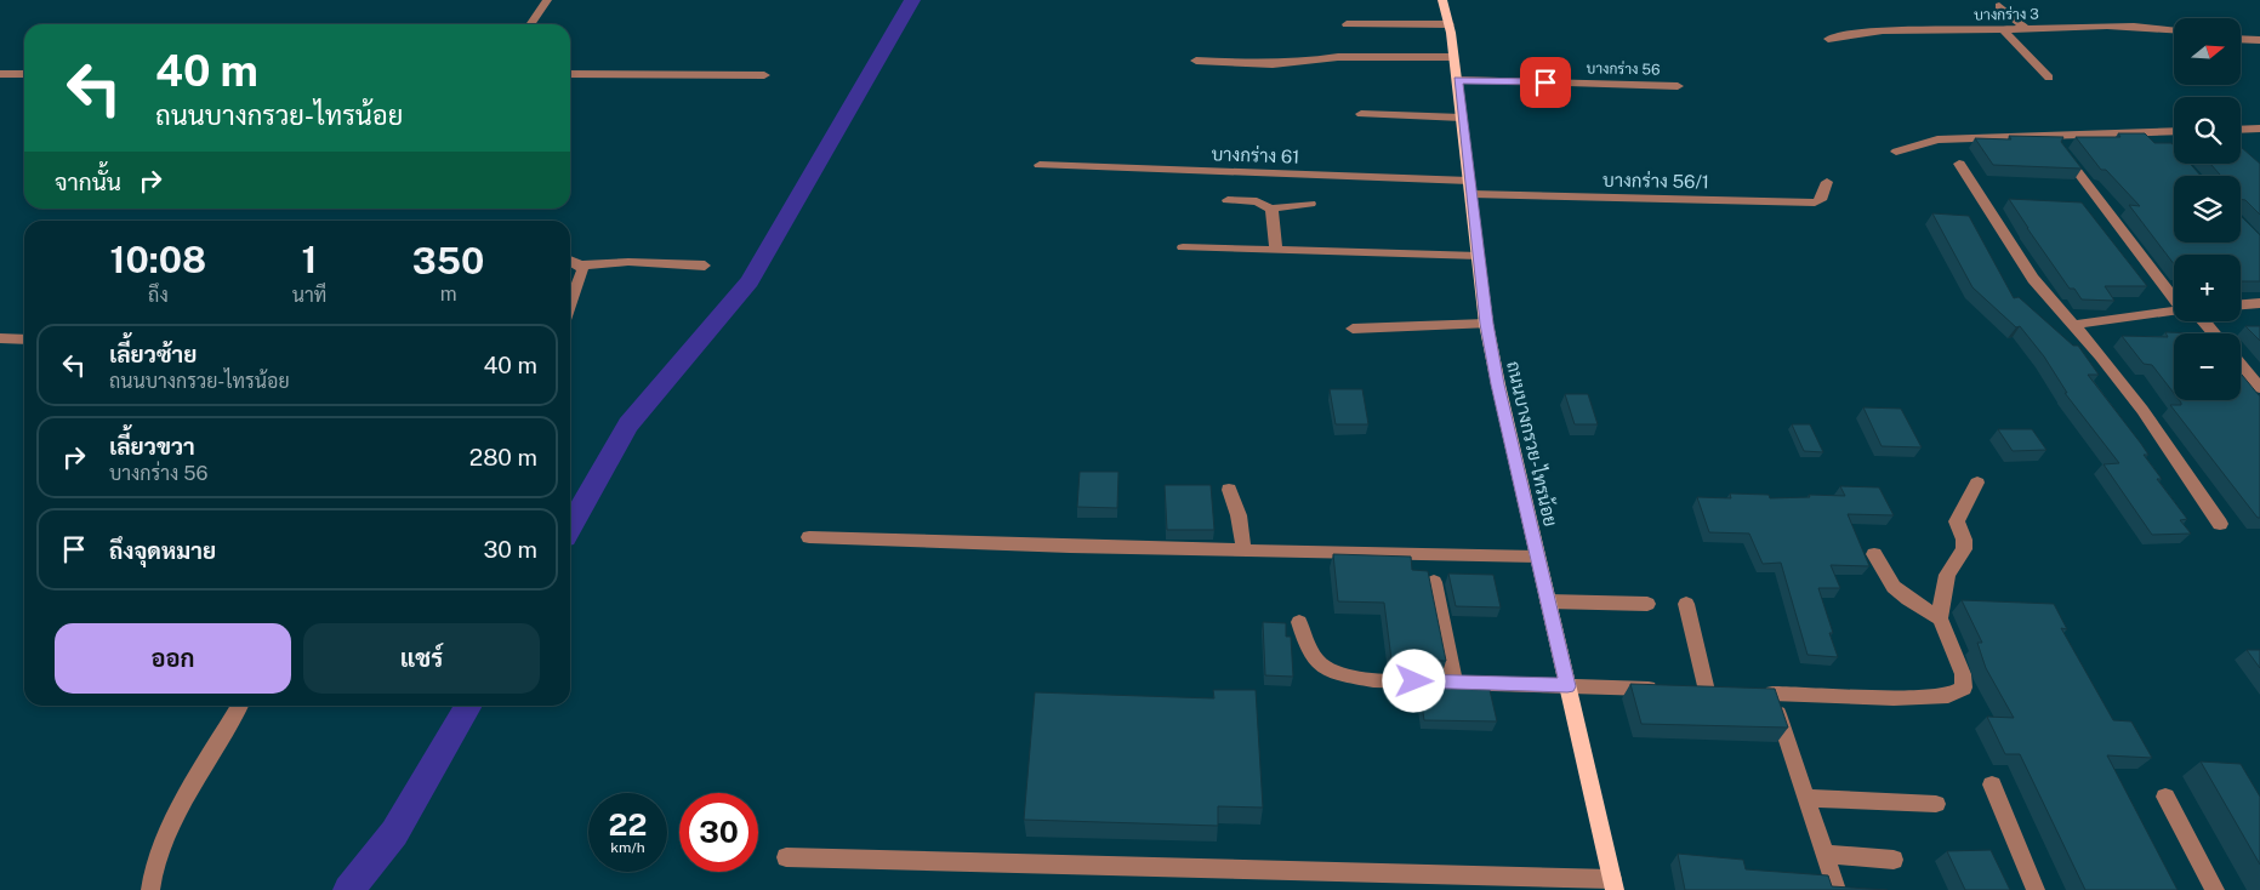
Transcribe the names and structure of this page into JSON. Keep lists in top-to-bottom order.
{
  "streets": {
    "main road": ["ถนนบางกรวย-ไทรน้อย"],
    "street": [
      "บางกร่าง 3",
      "บางกร่าง 56",
      "บางกร่าง 61",
      "บางกร่าง 56/1"
    ]
  },
  "crossings": [
    ["บางกร่าง 56", "ถนนบางกรวย-ไทรน้อย"],
    ["บางกร่าง 61", "บางกร่าง 56/1"],
    ["บางกร่าง 61", "ถนนบางกรวย-ไทรน้อย"],
    ["บางกร่าง 56/1", "ถนนบางกรวย-ไทรน้อย"]
  ],
  "north": "right",
  "page": {
    "map_buttons": ["+", "−"],
    "turn": ["40 m", "ถนนบางกรวย-ไทรน้อย"],
    "then": "จากนั้น",
    "eta": [
      "10:08",
      "ถึง",
      "1",
      "นาที",
      "350",
      "m"
    ],
    "list": [
      {
        "name": "เลี้ยวซ้าย",
        "note": "ถนนบางกรวย-ไทรน้อย",
        "value": "40 m"
      },
      {
        "name": "เลี้ยวขวา",
        "note": "บางกร่าง 56",
        "value": "280 m"
      },
      {
        "name": "ถึงจุดหมาย",
        "value": "30 m"
      }
    ],
    "buttons": ["ออก", "แชร์"],
    "speed": "22 km/h",
    "limit": "30"
  }
}
